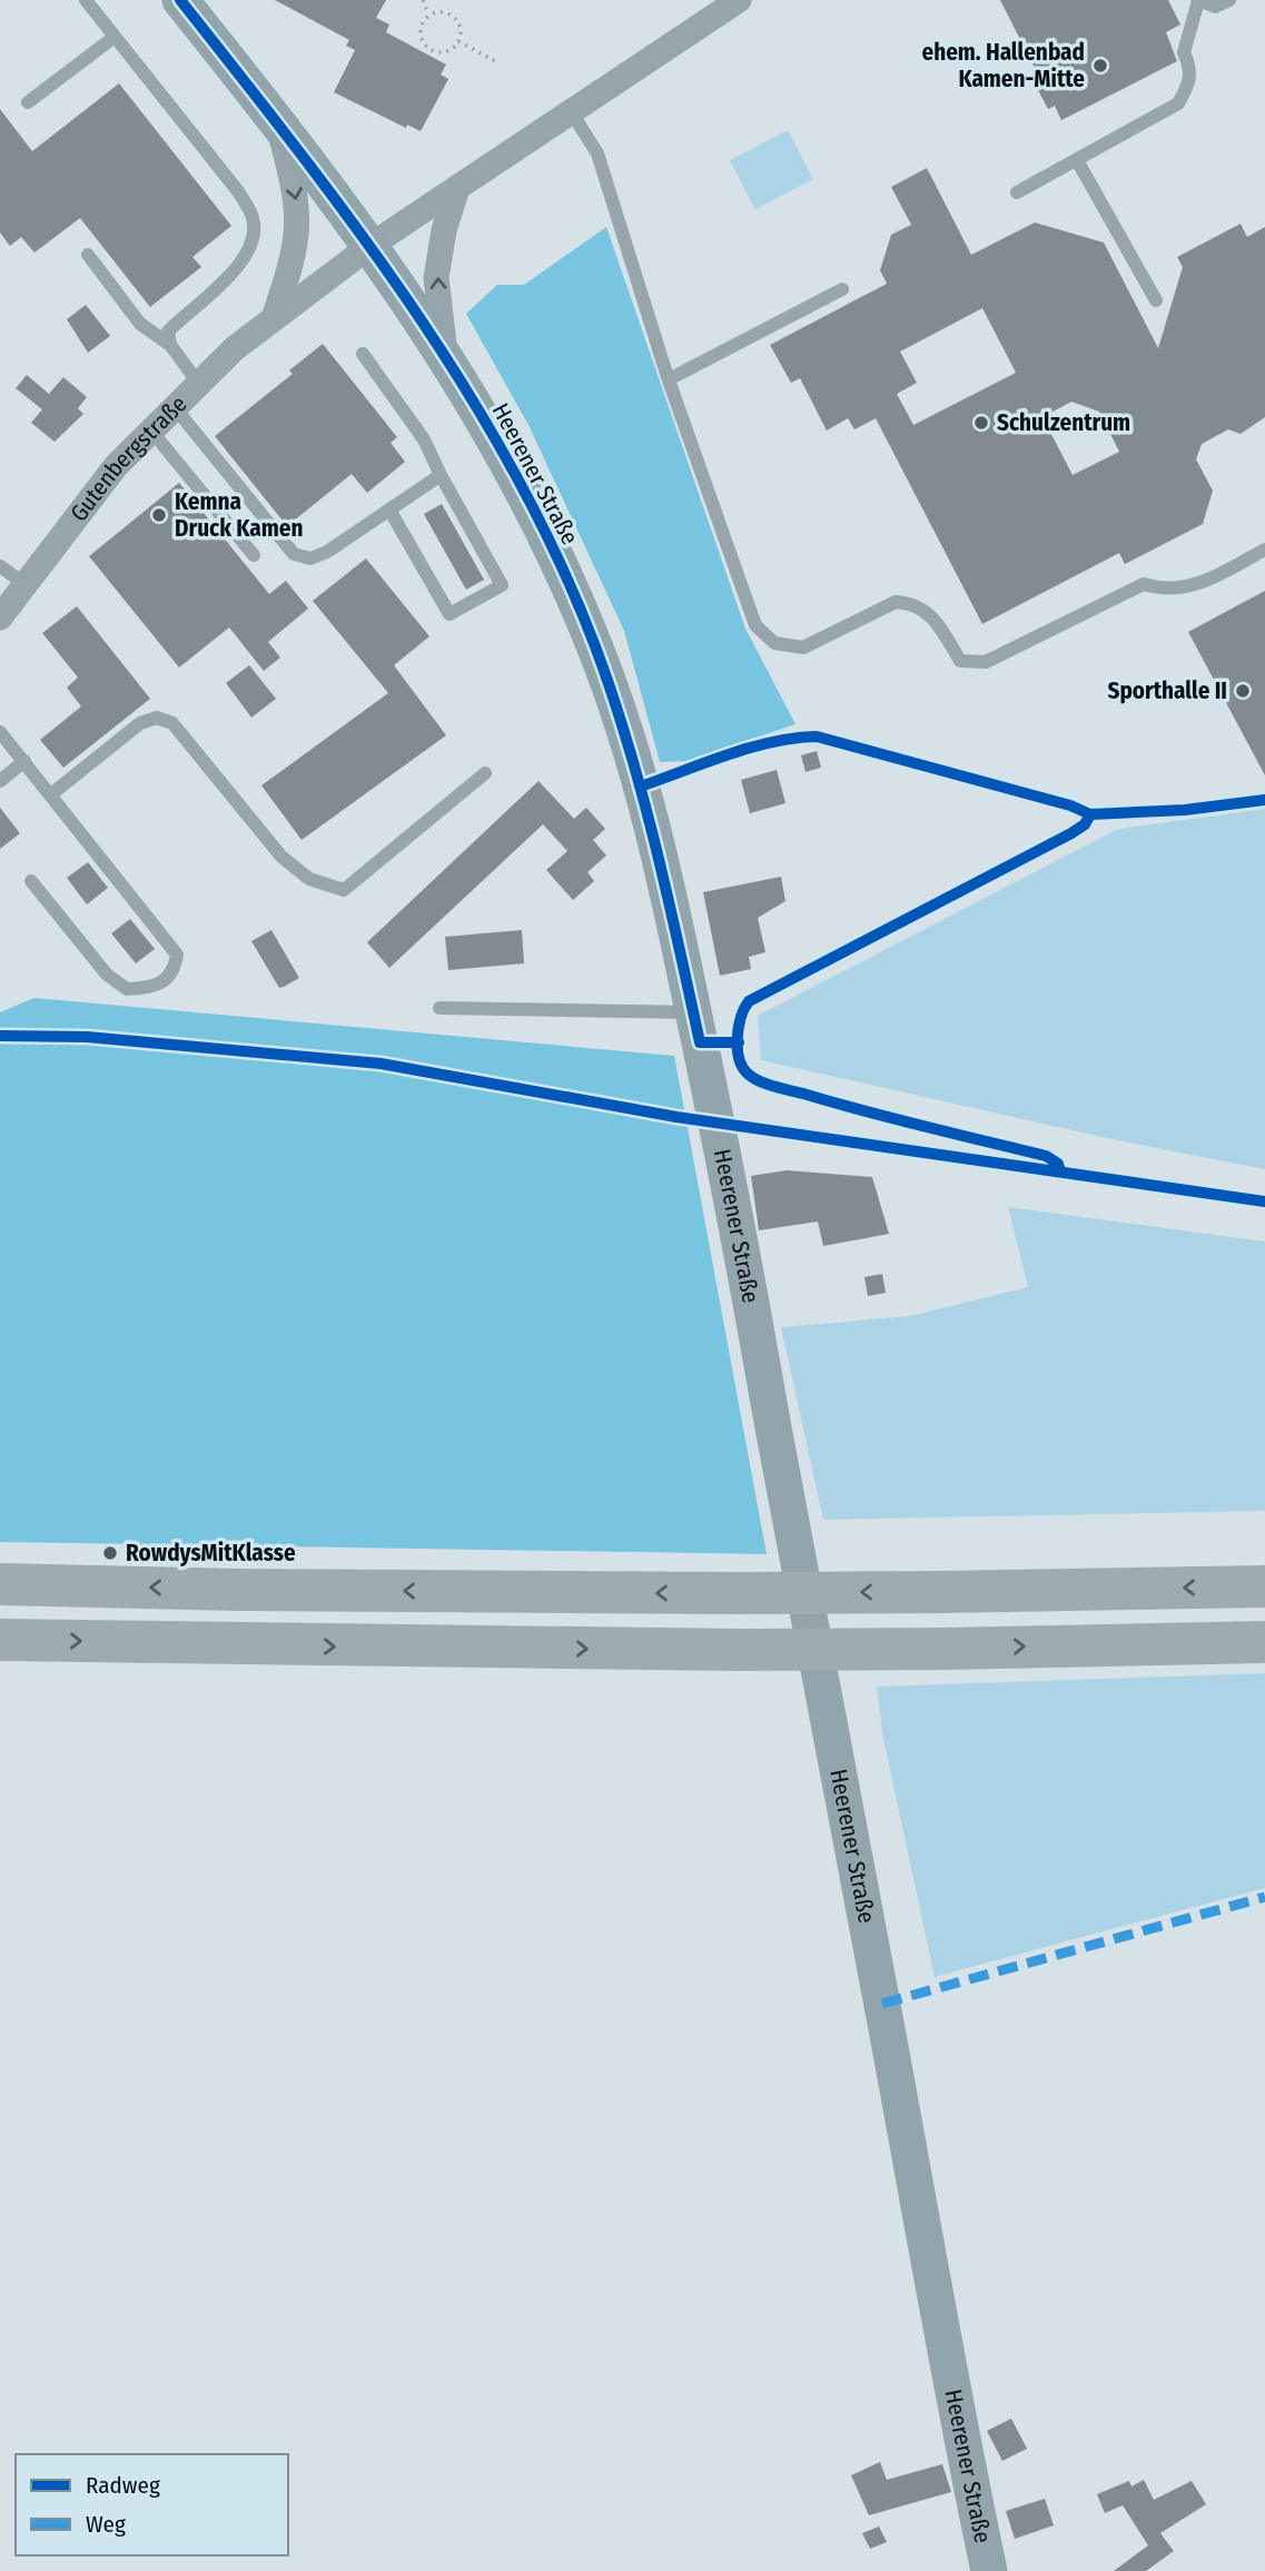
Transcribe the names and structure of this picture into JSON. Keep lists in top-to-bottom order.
{
  "streets": {
    "main road": ["Heerener Straße"],
    "street": ["Gutenbergstraße"]
  },
  "crossings": [
    ["Gutenbergstraße", "Heerener Straße"]
  ],
  "places": [
    "ehem. Hallenbad Kamen-Mitte",
    "Schulzentrum",
    "Kemna Druck Kamen",
    "Sporthalle II",
    "RowdysMitKlasse"
  ],
  "legend": ["Radweg", "Weg"]
}
